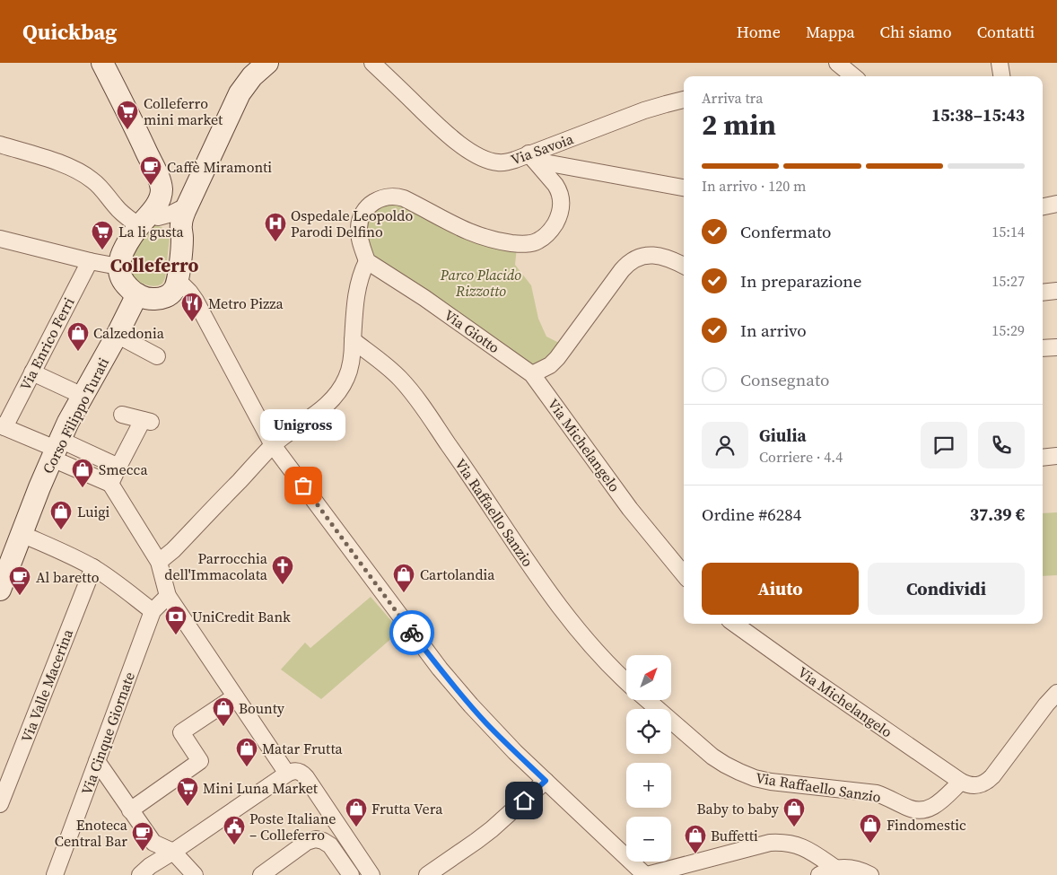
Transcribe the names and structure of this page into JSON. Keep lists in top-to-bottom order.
{
  "streets": {
    "main road": ["Corso Filippo Turati"],
    "street": [
      "Via Savoia",
      "Via Giotto",
      "Via Enrico Ferri",
      "Via Michelangelo",
      "Via Raffaello Sanzio",
      "Via Valle Macerina",
      "Via Cinque Giornate"
    ]
  },
  "crossings": [
    ["Via Giotto", "Via Michelangelo"],
    ["Via Michelangelo", "Via Raffaello Sanzio"]
  ],
  "districts": ["Colleferro"],
  "parks": ["Parco Placido Rizzotto"],
  "places": {
    "supermarket": ["Colleferro mini market", "La li gusta", "Mini Luna Market"],
    "cafe": ["Caffè Miramonti", "Al baretto", "Enoteca Central Bar"],
    "hospital": ["Ospedale Leopoldo Parodi Delfino"],
    "restaurant": ["Metro Pizza"],
    "shop": [
      "Calzedonia",
      "Smecca",
      "Luigi",
      "Cartolandia",
      "Bounty",
      "Matar Frutta",
      "Frutta Vera",
      "Baby to baby",
      "Findomestic",
      "Buffetti"
    ],
    "other": ["Unigross"],
    "church": ["Parrocchia dell'Immacolata"],
    "bank": ["UniCredit Bank"],
    "public building": ["Poste Italiane – Colleferro"]
  },
  "north": "top right",
  "page": {
    "header": "Quickbag",
    "nav": [
      "Home",
      "Mappa",
      "Chi siamo",
      "Contatti"
    ],
    "heading": ["2 min", "Arriva tra", "15:38–15:43"],
    "panel": [
      "Giulia",
      "Corriere · 4.4",
      "Ordine #6284",
      "37.39 €"
    ],
    "bar": "In arrivo · 120 m",
    "list": [
      ["Confermato", "15:14"],
      ["In preparazione", "15:27"],
      ["In arrivo", "15:29"],
      "Consegnato"
    ],
    "bubble": "Unigross",
    "buttons": ["Aiuto", "Condividi"],
    "map_buttons": ["+", "−"]
  }
}
